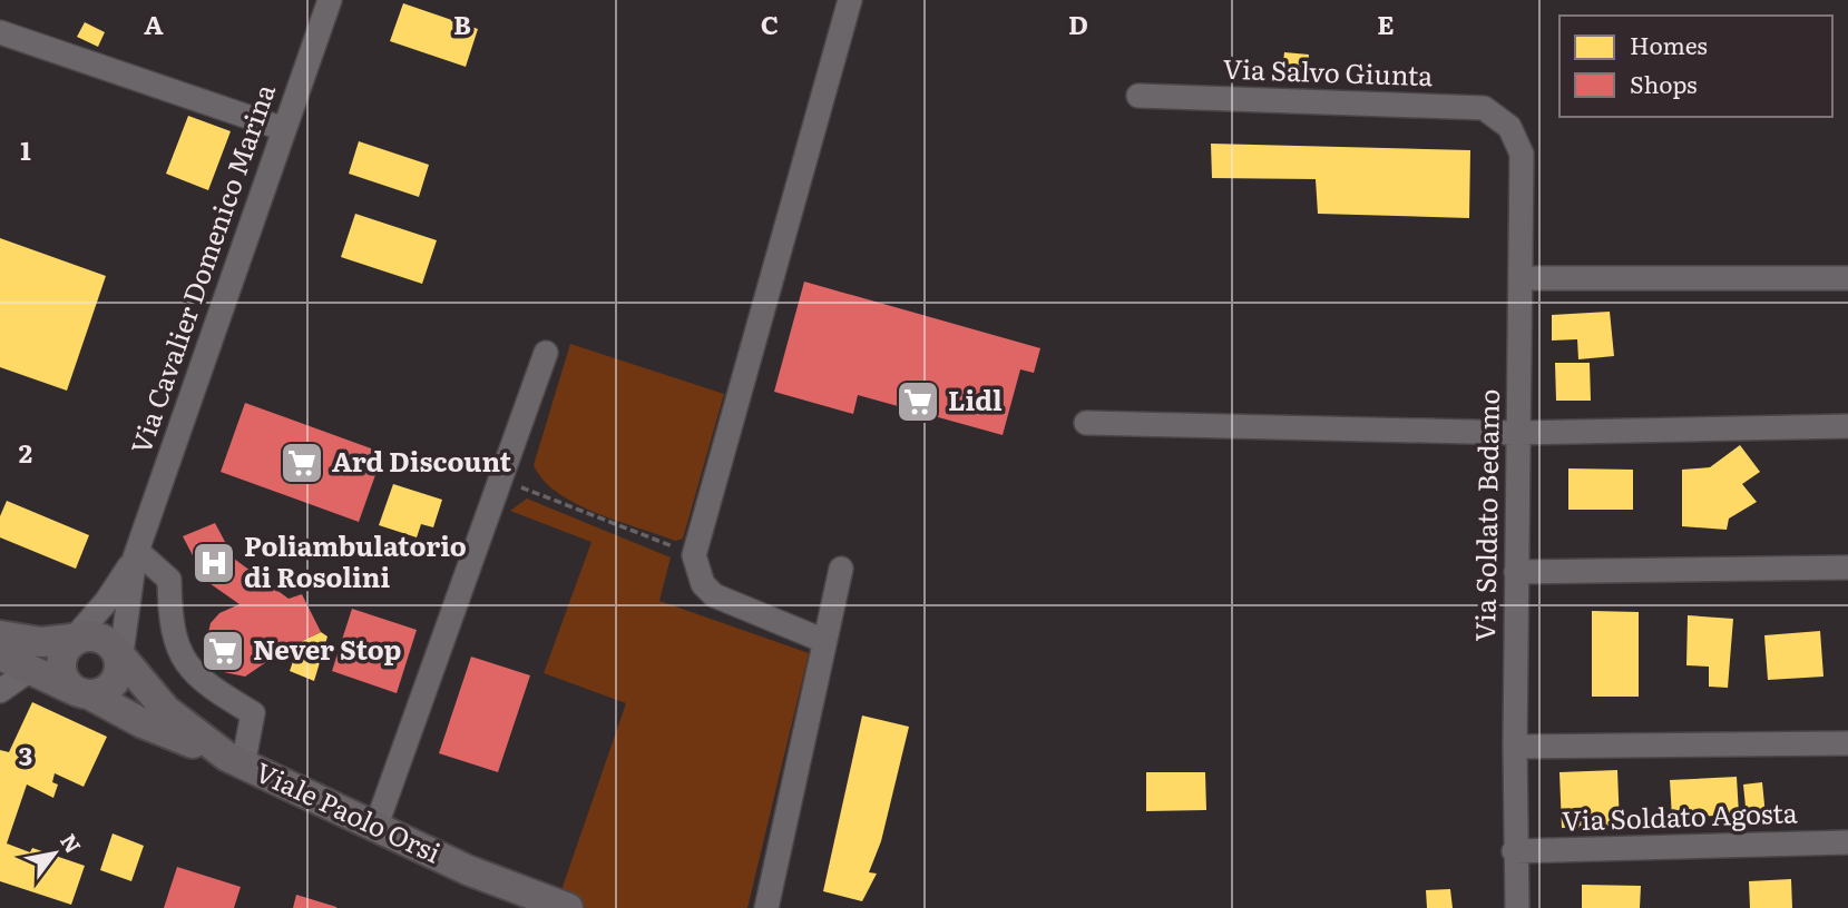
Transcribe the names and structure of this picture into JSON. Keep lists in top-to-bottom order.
{
  "streets": {
    "main road": ["Viale Paolo Orsi"],
    "street": [
      "Via Salvo Giunta",
      "Via Cavalier Domenico Marina",
      "Via Soldato Bedamo",
      "Via Soldato Agosta"
    ]
  },
  "crossings": [
    ["Via Salvo Giunta", "Via Soldato Bedamo"],
    ["Via Soldato Bedamo", "Via Soldato Agosta"]
  ],
  "places": {
    "supermarket": ["Lidl", "Ard Discount", "Never Stop"],
    "hospital": ["Poliambulatorio di Rosolini"]
  },
  "legend": ["Homes", "Shops"],
  "north": "top right",
  "grid": {
    "columns": [
      "A",
      "B",
      "C",
      "D",
      "E"
    ],
    "rows": ["1", "2", "3"]
  }
}
